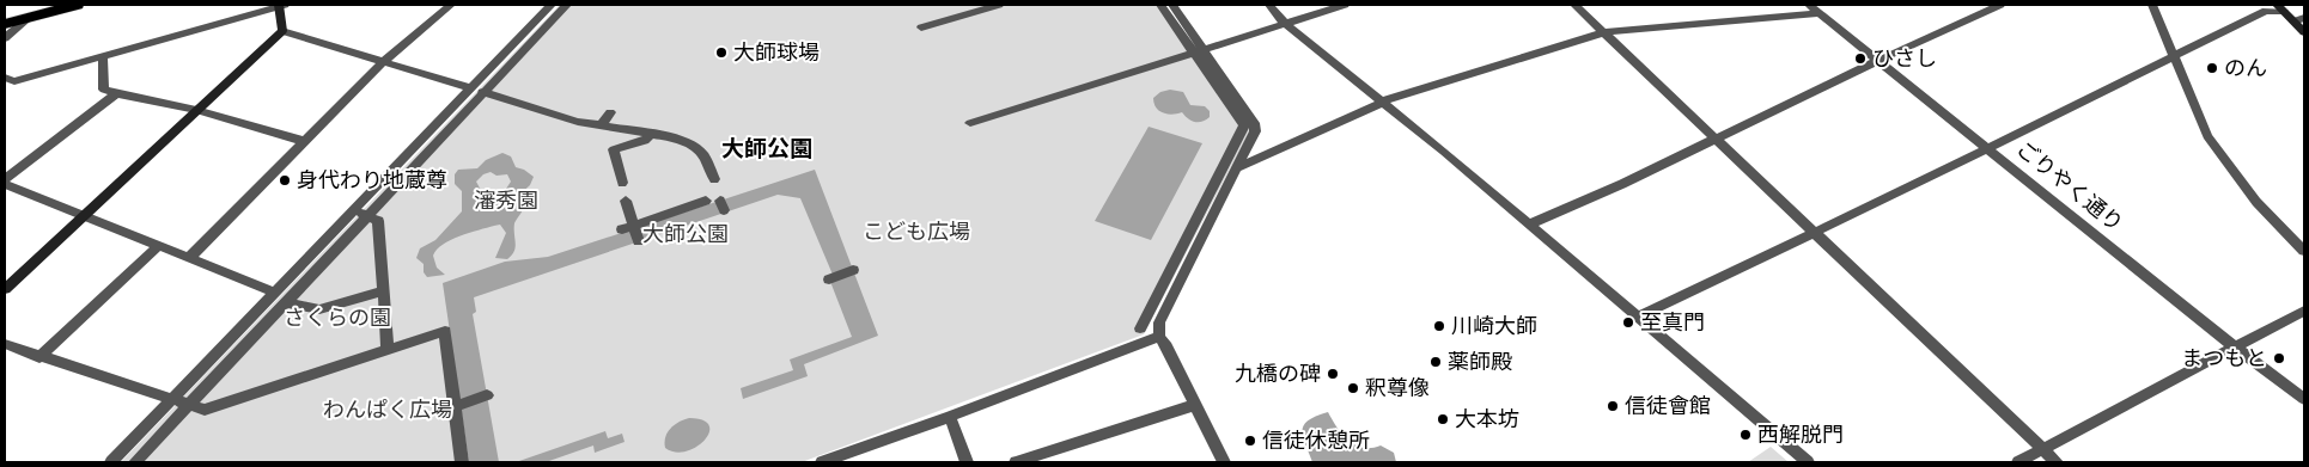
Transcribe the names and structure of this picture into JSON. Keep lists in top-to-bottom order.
{
  "streets": {
    "street": ["ごりやく通り"]
  },
  "districts": ["大師公園"],
  "parks": [
    "瀋秀園",
    "こども広場",
    "大師公園",
    "さくらの園",
    "わんぱく広場"
  ],
  "places": [
    "大師球場",
    "ひさし",
    "のん",
    "身代わり地蔵尊",
    "至真門",
    "川崎大師",
    "まつもと",
    "薬師殿",
    "九橋の碑",
    "釈尊像",
    "信徒會館",
    "大本坊",
    "西解脱門",
    "信徒休憩所"
  ]
}
